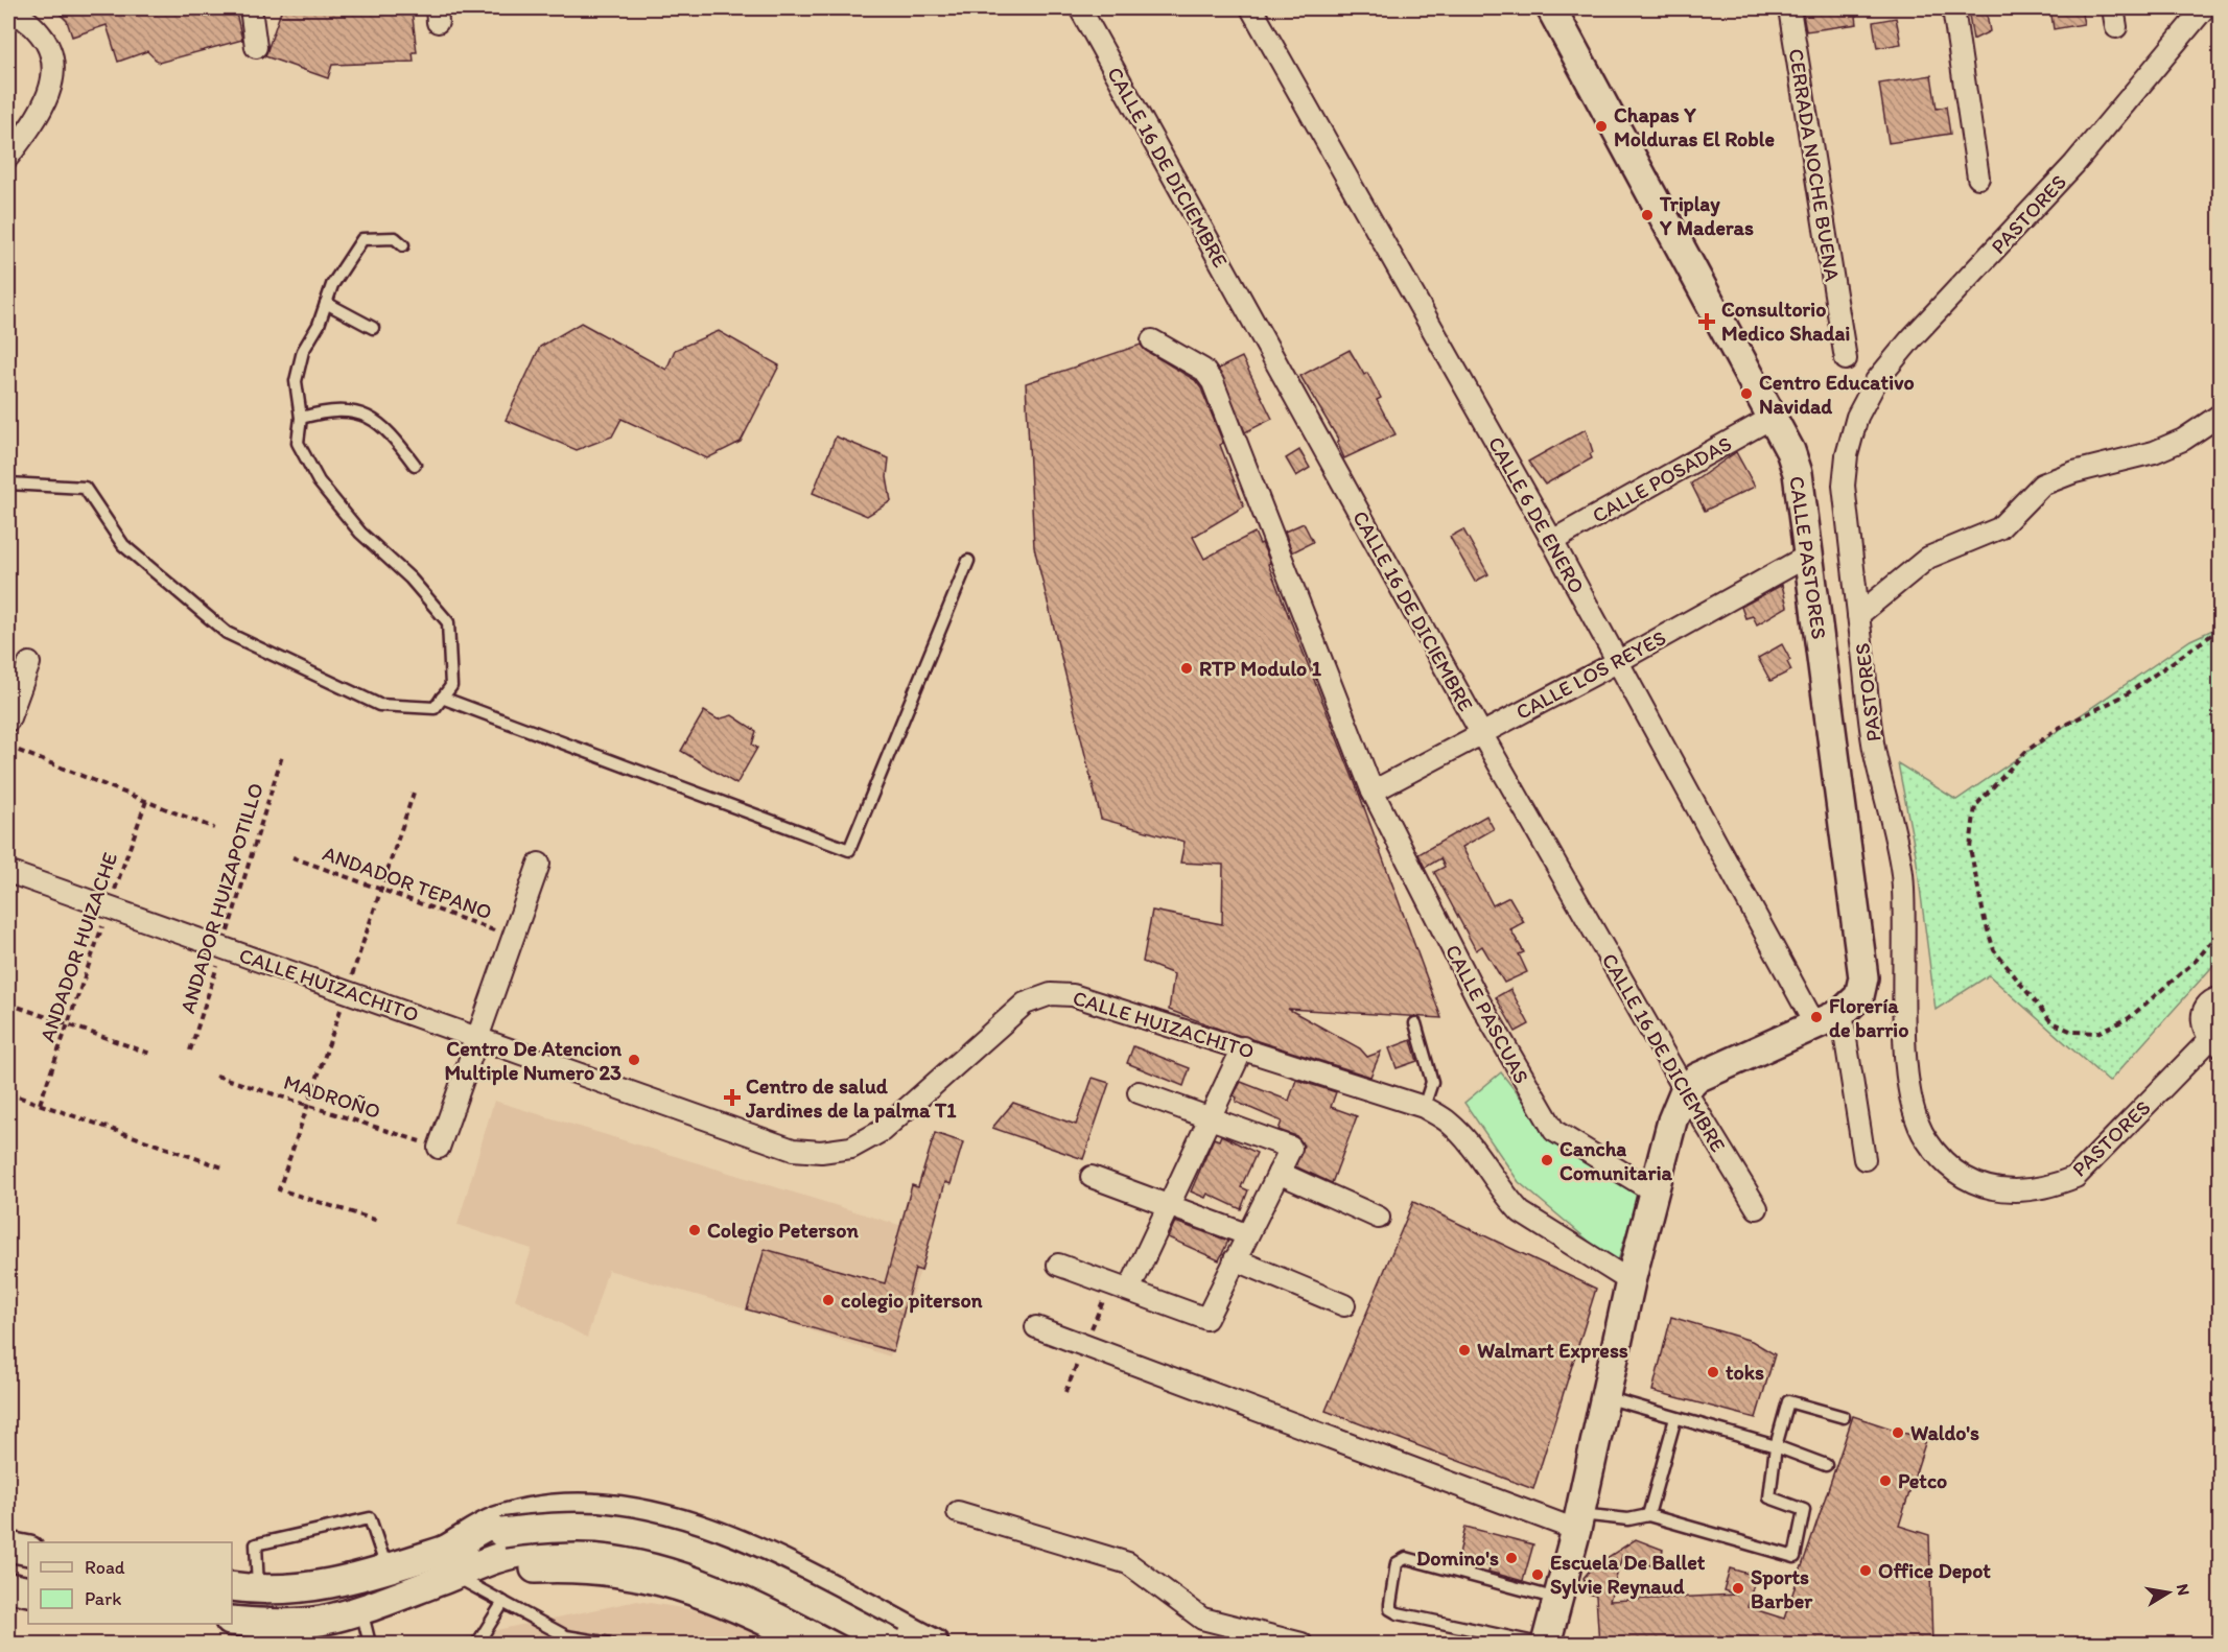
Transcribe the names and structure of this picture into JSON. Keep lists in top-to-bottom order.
{
  "streets": {
    "street": [
      "CERRADA NOCHE BUENA",
      "CALLE 16 DE DICIEMBRE",
      "PASTORES",
      "CALLE POSADAS",
      "CALLE 6 DE ENERO",
      "CALLE PASTORES",
      "CALLE LOS REYES",
      "CALLE HUIZACHITO",
      "CALLE PASCUAS"
    ],
    "path": [
      "ANDADOR TEPANO",
      "ANDADOR HUIZAPOTILLO",
      "ANDADOR HUIZACHE",
      "MADROÑO"
    ]
  },
  "crossings": [
    ["CALLE 16 DE DICIEMBRE", "CALLE LOS REYES"],
    ["CALLE POSADAS", "CALLE 6 DE ENERO"],
    ["CALLE POSADAS", "CALLE PASTORES"],
    ["CALLE 6 DE ENERO", "CALLE LOS REYES"],
    ["CALLE PASTORES", "CALLE LOS REYES"],
    ["CALLE LOS REYES", "CALLE PASCUAS"],
    ["ANDADOR HUIZAPOTILLO", "CALLE HUIZACHITO"],
    ["ANDADOR HUIZACHE", "CALLE HUIZACHITO"]
  ],
  "places": {
    "other": [
      "Chapas Y Molduras El Roble",
      "Triplay Y Maderas",
      "Centro Educativo Navidad",
      "RTP Modulo 1",
      "Florería de barrio",
      "Centro De Atencion Multiple Numero 23",
      "Cancha Comunitaria",
      "Colegio Peterson",
      "colegio piterson",
      "Walmart Express",
      "toks",
      "Waldo's",
      "Petco",
      "Domino's",
      "Office Depot",
      "Escuela De Ballet Sylvie Reynaud",
      "Sports Barber"
    ],
    "health": ["Consultorio Medico Shadai", "Centro de salud Jardines de la palma T1"]
  },
  "legend": ["Road", "Park"],
  "north": "right"
}
